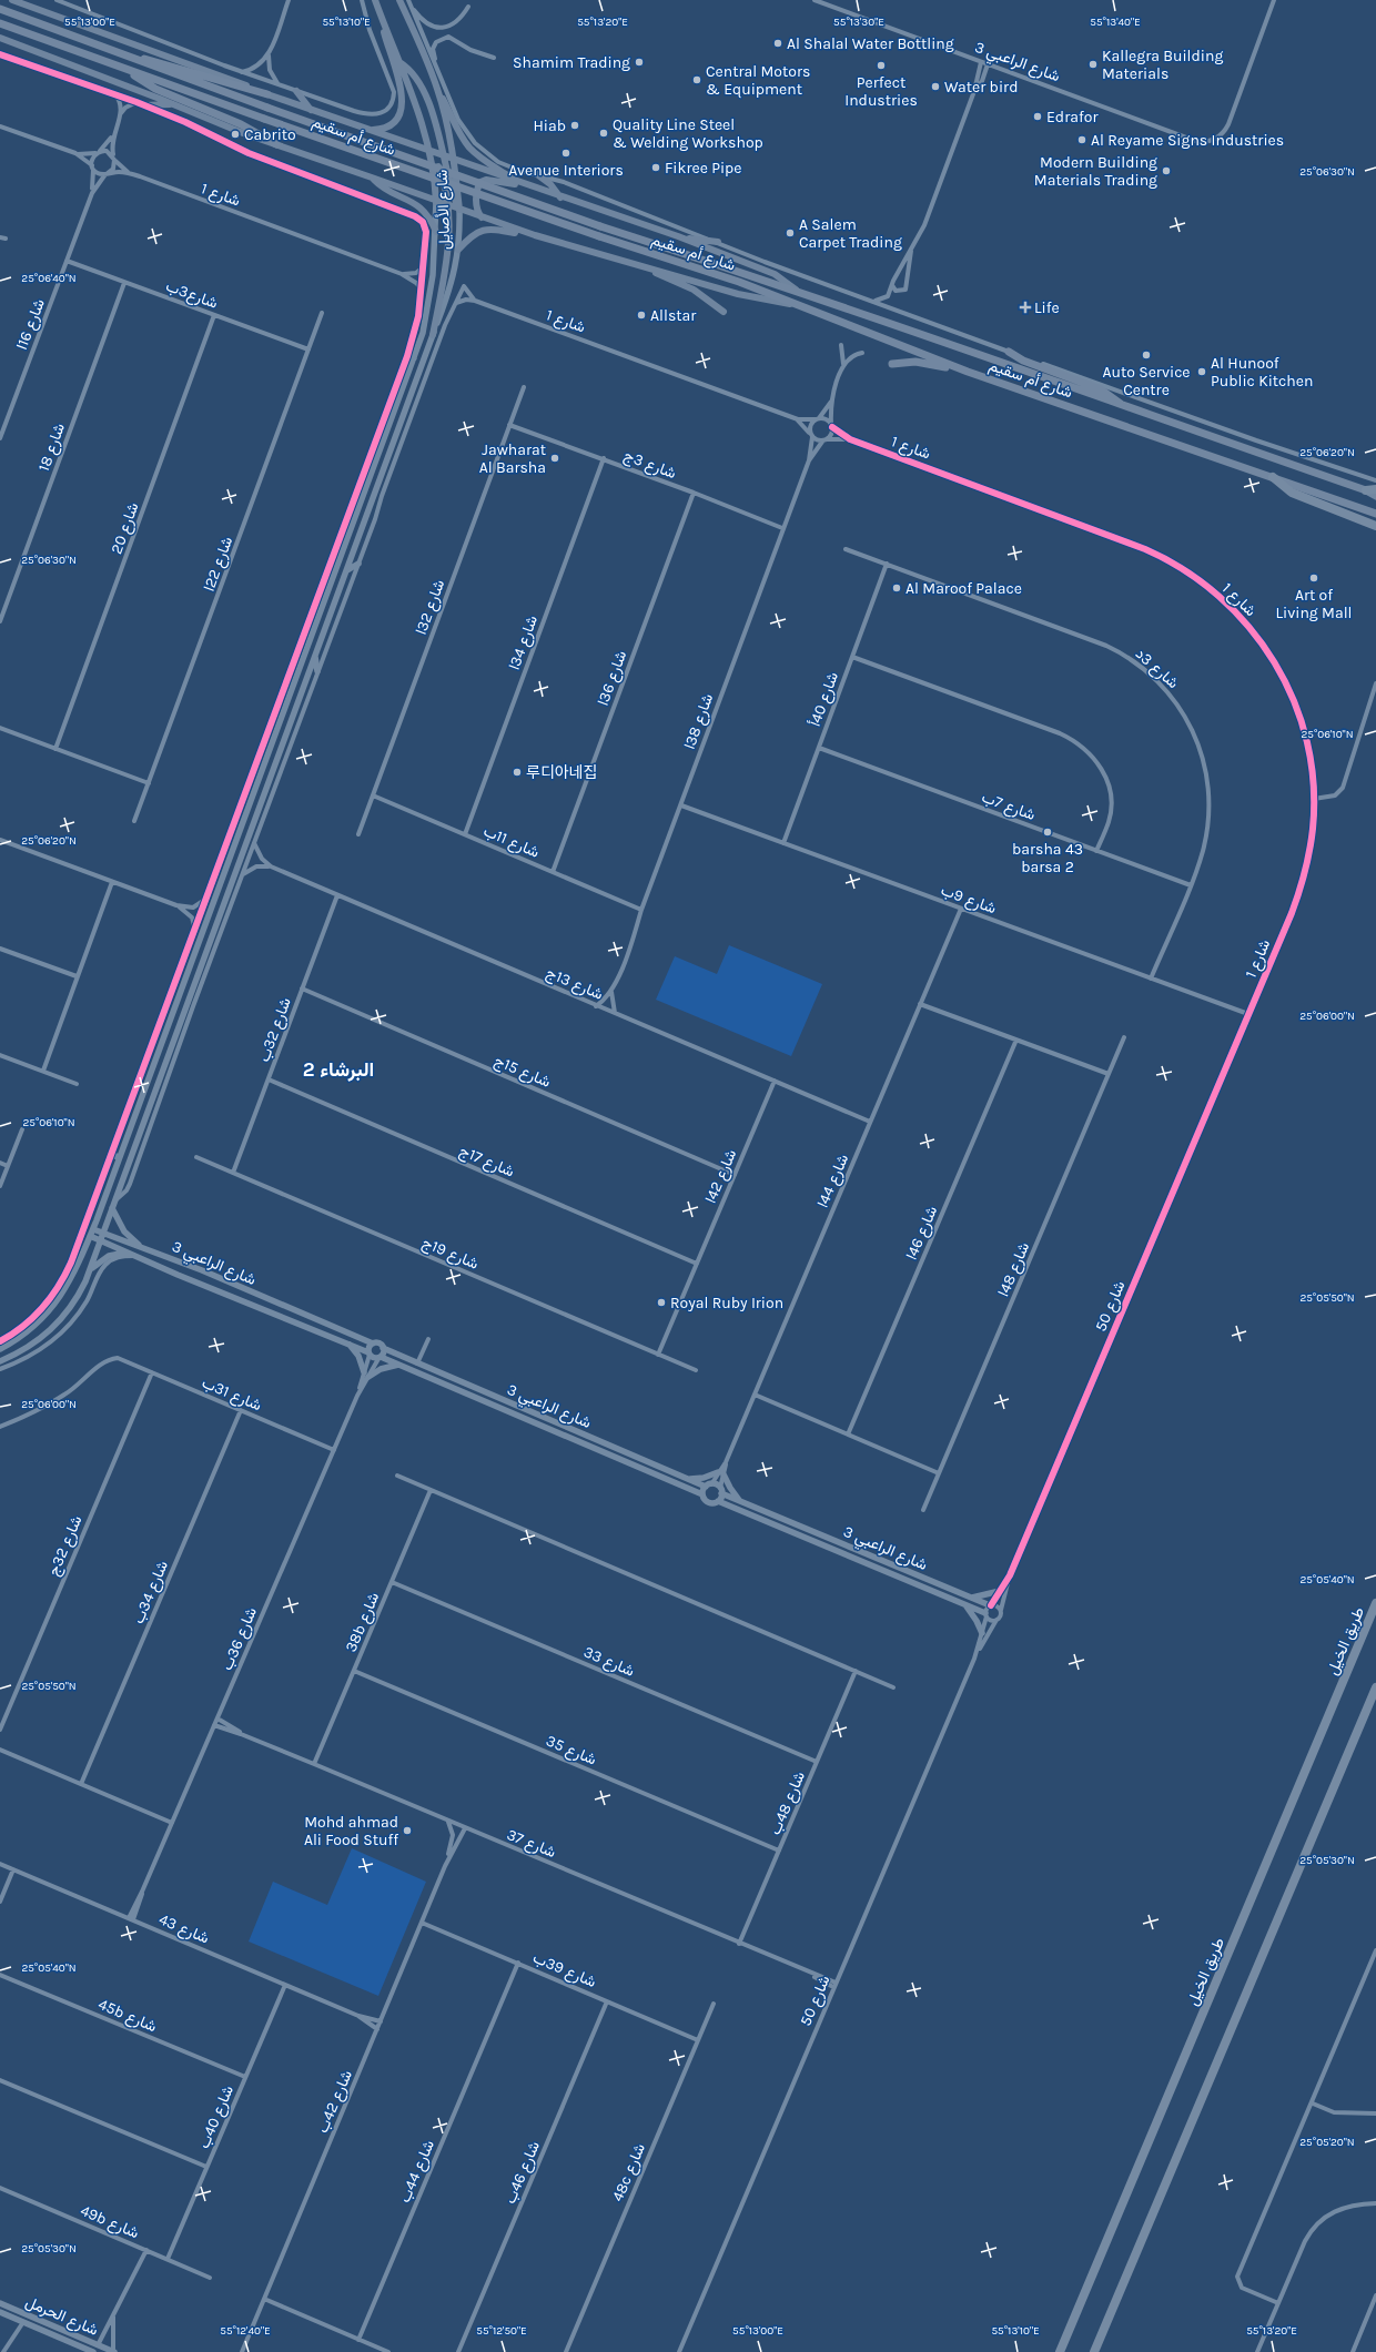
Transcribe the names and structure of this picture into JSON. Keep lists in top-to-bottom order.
{
  "streets": {
    "highway": ["طريق الخيل"],
    "main road": ["شارع أم سقيم", "شارع الأصايل"],
    "street": [
      "شارع الراعبي 3",
      "شارع 1",
      "شارع3ب",
      "شارع 16ا",
      "شارع 18",
      "شارع 3ج",
      "شارع 20",
      "شارع 22ا",
      "شارع 32ا",
      "شارع 34ا",
      "شارع 3د",
      "شارع 36ا",
      "شارع 40أ",
      "شارع 38ا",
      "شارع 7ب",
      "شارع 11ب",
      "شارع 9ب",
      "شارع 13ج",
      "شارع 32ب",
      "شارع 15ج",
      "شارع 17ج",
      "شارع 42ا",
      "شارع 44ا",
      "شارع 46ا",
      "شارع 19ج",
      "شارع 48ا",
      "شارع 50",
      "شارع 31ب",
      "شارع 32ج",
      "شارع 34ب",
      "38b شارع",
      "شارع 36ب",
      "شارع 33",
      "شارع 35",
      "شارع 48ب",
      "شارع 37",
      "شارع 43",
      "شارع 39ب",
      "45b شارع",
      "شارع 42ب",
      "شارع 40ب",
      "شارع 44ب",
      "شارع 46ب",
      "48c شارع",
      "49b شارع",
      "شارع الحرمل"
    ]
  },
  "crossings": [
    ["شارع الراعبي 3", "شارع الأصايل"],
    ["شارع الراعبي 3", "شارع 44ا"],
    ["شارع الراعبي 3", "شارع 50"],
    ["شارع الراعبي 3", "شارع 36ب"],
    ["شارع 1", "شارع 16ا"],
    ["شارع 1", "شارع 38ا"],
    ["شارع 1", "شارع 9ب"],
    ["شارع 1", "شارع 50"],
    ["شارع3ب", "شارع 16ا"],
    ["شارع3ب", "شارع 18"],
    ["شارع3ب", "شارع 20"],
    ["شارع3ب", "شارع 22ا"],
    ["شارع 3ج", "شارع 32ا"],
    ["شارع 3ج", "شارع 34ا"],
    ["شارع 3ج", "شارع 36ا"],
    ["شارع 3ج", "شارع 38ا"],
    ["شارع 32ا", "شارع 11ب"],
    ["شارع 34ا", "شارع 11ب"],
    ["شارع 3د", "شارع 40أ"],
    ["شارع 3د", "شارع 7ب"],
    ["شارع 3د", "شارع 9ب"],
    ["شارع 36ا", "شارع 11ب"],
    ["شارع 40أ", "شارع 7ب"],
    ["شارع 40أ", "شارع 9ب"],
    ["شارع 38ا", "شارع 11ب"],
    ["شارع 38ا", "شارع 9ب"],
    ["شارع 38ا", "شارع 13ج"],
    ["شارع 9ب", "شارع 44ا"],
    ["شارع 9ب", "شارع 50"],
    ["شارع 13ج", "شارع 32ب"],
    ["شارع 13ج", "شارع 42ا"],
    ["شارع 13ج", "شارع 44ا"],
    ["شارع 32ب", "شارع 15ج"],
    ["شارع 32ب", "شارع 17ج"],
    ["شارع 32ب", "شارع 19ج"],
    ["شارع 15ج", "شارع 42ا"],
    ["شارع 17ج", "شارع 42ا"],
    ["شارع 42ا", "شارع 19ج"],
    ["شارع 50", "شارع 37"],
    ["شارع 31ب", "شارع 32ج"],
    ["شارع 31ب", "شارع 34ب"],
    ["شارع 31ب", "شارع 36ب"],
    ["38b شارع", "شارع 33"],
    ["38b شارع", "شارع 35"],
    ["38b شارع", "شارع 37"],
    ["شارع 36ب", "شارع 37"],
    ["شارع 36ب", "شارع 43"],
    ["شارع 33", "شارع 48ب"],
    ["شارع 35", "شارع 48ب"],
    ["شارع 48ب", "شارع 37"],
    ["شارع 37", "شارع 42ب"],
    ["شارع 43", "شارع 42ب"],
    ["شارع 43", "شارع 40ب"],
    ["شارع 39ب", "شارع 42ب"],
    ["شارع 39ب", "شارع 44ب"],
    ["شارع 39ب", "شارع 46ب"],
    ["شارع 39ب", "48c شارع"],
    ["45b شارع", "شارع 40ب"],
    ["شارع 40ب", "49b شارع"]
  ],
  "districts": ["البرشاء 2"],
  "places": {
    "other": [
      "Al Shalal Water Bottling",
      "Shamim Trading",
      "Kallegra Building Materials",
      "Perfect Industries",
      "Central Motors & Equipment",
      "Water bird",
      "Edrafor",
      "Hiab",
      "Quality Line Steel & Welding Workshop",
      "Cabrito",
      "Al Reyame Signs Industries",
      "Avenue Interiors",
      "Fikree Pipe",
      "Modern Building Materials Trading",
      "A Salem Carpet Trading",
      "Allstar",
      "Auto Service Centre",
      "Al Hunoof Public Kitchen",
      "Jawharat Al Barsha",
      "Art of Living Mall",
      "Al Maroof Palace",
      "루디아네집",
      "barsha 43 barsa 2",
      "Royal Ruby Irion",
      "Mohd ahmad Ali Food Stuff"
    ],
    "health": ["Life"]
  },
  "coordinates": [
    "55°13'00\"E",
    "55°13'10\"E",
    "55°13'20\"E",
    "55°13'30\"E",
    "55°13'40\"E",
    "25°06'30\"N",
    "25°06'40\"N",
    "25°06'20\"N",
    "25°06'10\"N",
    "25°06'00\"N",
    "25°05'50\"N",
    "25°05'40\"N",
    "25°05'30\"N",
    "25°05'20\"N",
    "55°12'40\"E",
    "55°12'50\"E"
  ]
}
